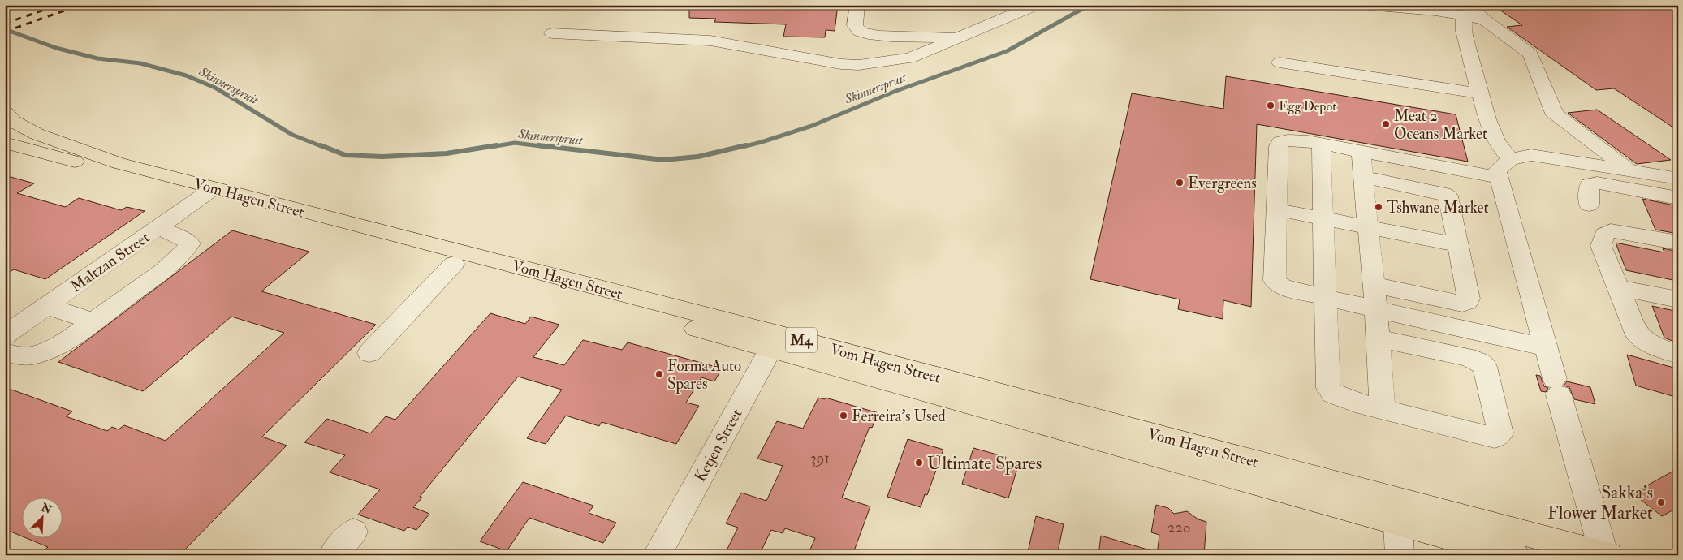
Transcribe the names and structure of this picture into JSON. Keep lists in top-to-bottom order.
{
  "streets": {
    "main road": ["Vom Hagen Street", "M4"],
    "street": ["Maltzan Street", "Ketjen Street"]
  },
  "crossings": [
    ["Vom Hagen Street", "Maltzan Street"],
    ["Vom Hagen Street", "Ketjen Street"]
  ],
  "water": ["Skinnerspruit"],
  "places": [
    "Egg Depot",
    "Meat 2 Oceans Market",
    "Evergreens",
    "Tshwane Market",
    "Forma Auto Spares",
    "Ferreira's Used",
    "Ultimate Spares",
    "Sakka's Flower Market"
  ],
  "house_numbers": ["391", "220"],
  "north": "top right"
}
